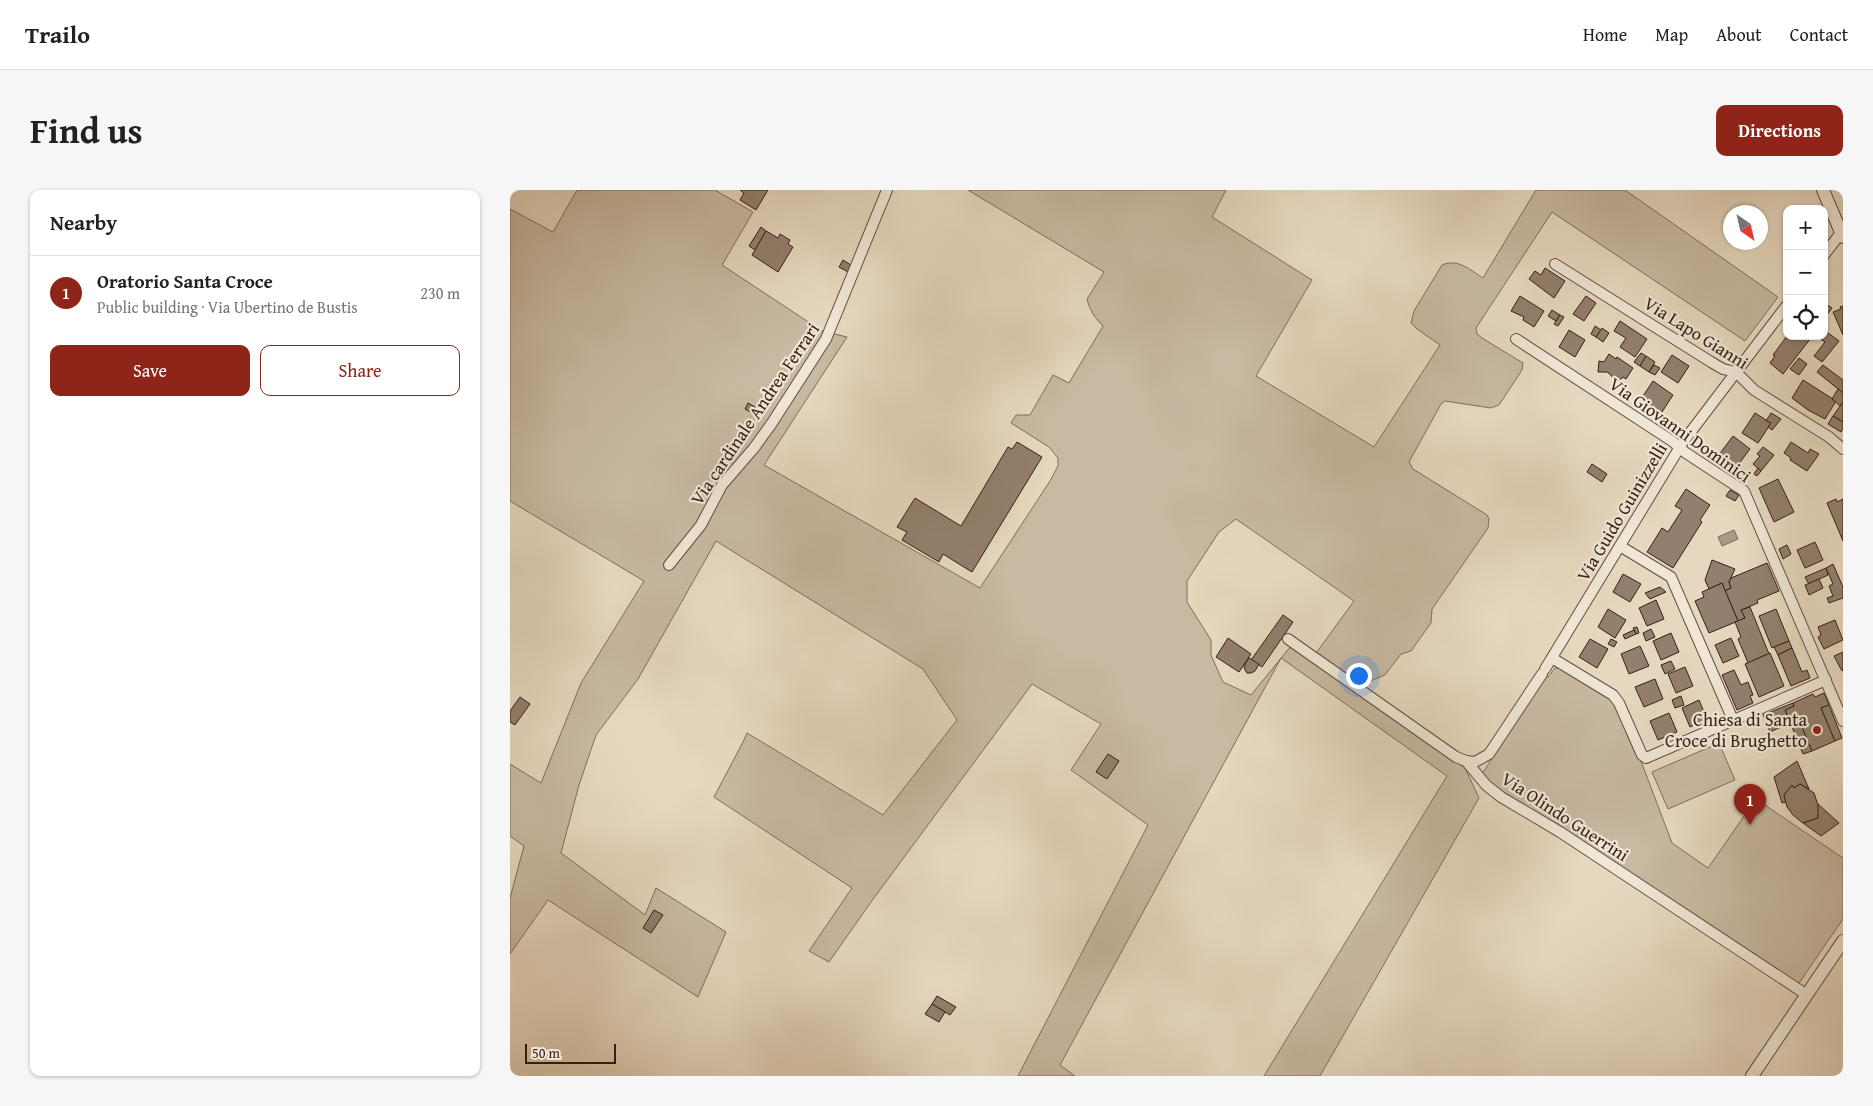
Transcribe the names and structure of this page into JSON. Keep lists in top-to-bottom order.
{
  "streets": {
    "street": [
      "Via Lapo Gianni",
      "Via cardinale Andrea Ferrari",
      "Via Giovanni Dominici",
      "Via Guido Guinizzelli",
      "Via Olindo Guerrini"
    ]
  },
  "crossings": [
    ["Via Lapo Gianni", "Via Guido Guinizzelli"],
    ["Via Giovanni Dominici", "Via Guido Guinizzelli"],
    ["Via Guido Guinizzelli", "Via Olindo Guerrini"]
  ],
  "places": ["Chiesa di Santa Croce di Brughetto"],
  "scale_bar": "50 m",
  "north": "bottom right",
  "page": {
    "header": "Trailo",
    "nav": [
      "Home",
      "Map",
      "About",
      "Contact"
    ],
    "title": "Find us",
    "buttons": [
      "Directions",
      ["Save", "Share"]
    ],
    "heading": "Nearby",
    "map_buttons": ["+", "−"],
    "list": [
      {
        "mark": "1",
        "name": "Oratorio Santa Croce",
        "note": "Public building · Via Ubertino de Bustis",
        "value": "230 m"
      }
    ],
    "pins": "1",
    "scale": "50 m"
  }
}
